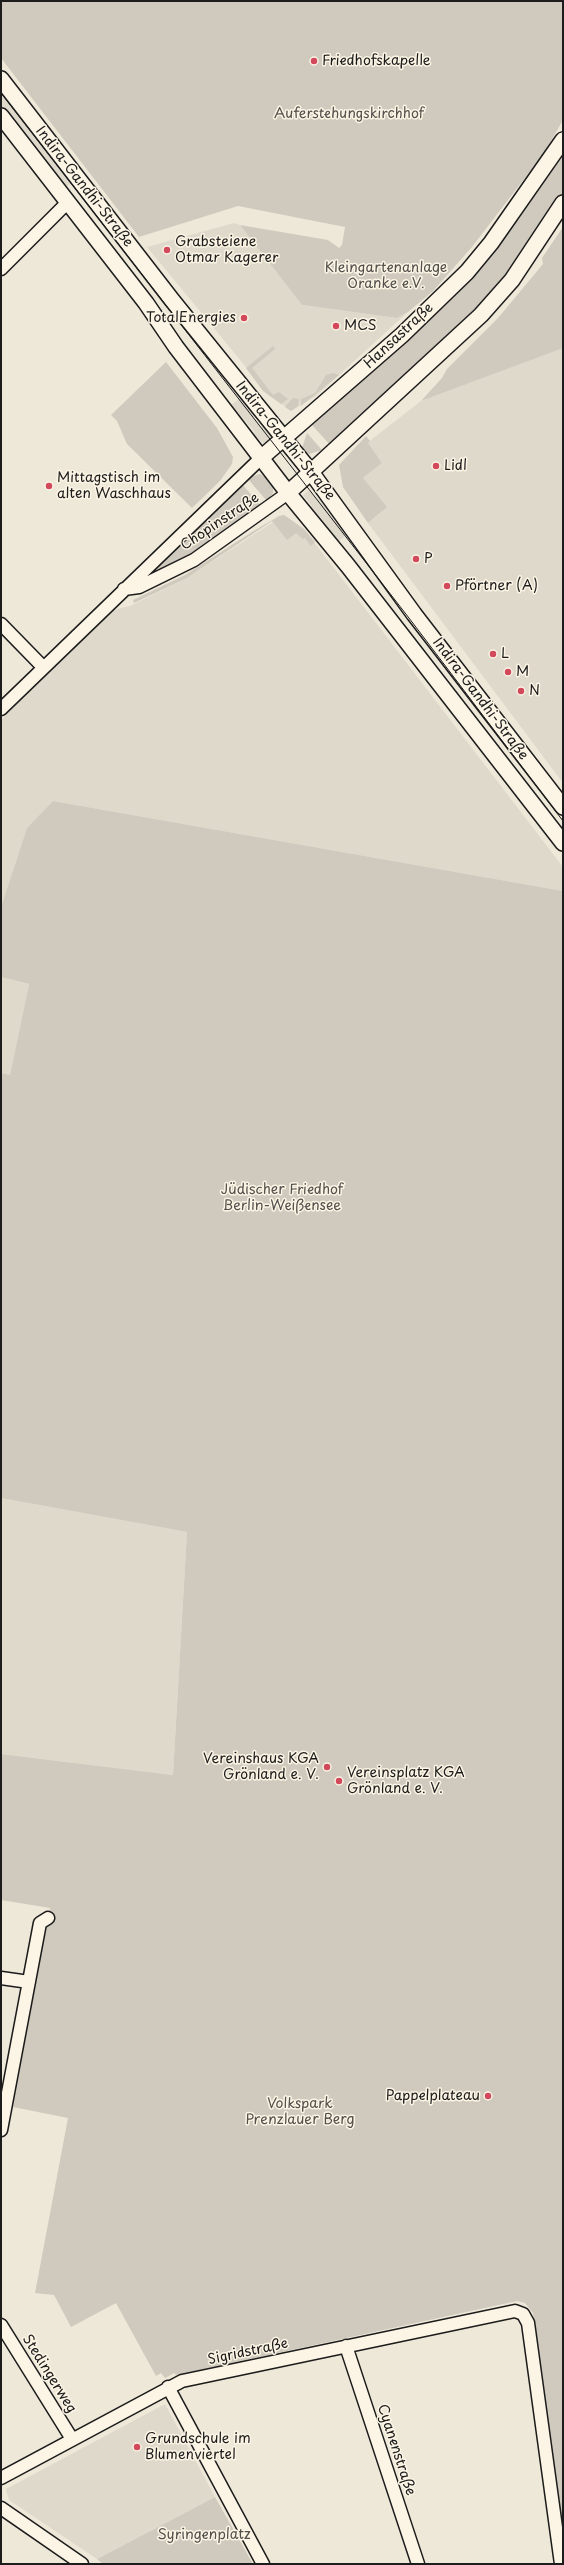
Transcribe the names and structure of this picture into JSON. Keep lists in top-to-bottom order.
{
  "streets": {
    "main road": ["Indira-Gandhi-Straße", "Hansastraße"],
    "street": [
      "Chopinstraße",
      "Sigridstraße",
      "Stedingerweg",
      "Cyanenstraße"
    ]
  },
  "crossings": [
    ["Indira-Gandhi-Straße", "Hansastraße"],
    ["Indira-Gandhi-Straße", "Chopinstraße"],
    ["Hansastraße", "Chopinstraße"],
    ["Sigridstraße", "Stedingerweg"],
    ["Sigridstraße", "Cyanenstraße"]
  ],
  "parks": [
    "Auferstehungskirchhof",
    "Kleingartenanlage Oranke e.V.",
    "Jüdischer Friedhof Berlin-Weißensee",
    "Volkspark Prenzlauer Berg",
    "Syringenplatz"
  ],
  "places": [
    "Friedhofskapelle",
    "Grabsteiene Otmar Kagerer",
    "TotalEnergies",
    "MCS",
    "Lidl",
    "Mittagstisch im alten Waschhaus",
    "P",
    "Pförtner (A)",
    "L",
    "M",
    "N",
    "Vereinshaus KGA Grönland e. V.",
    "Vereinsplatz KGA Grönland e. V.",
    "Pappelplateau",
    "Grundschule im Blumenviertel"
  ]
}
